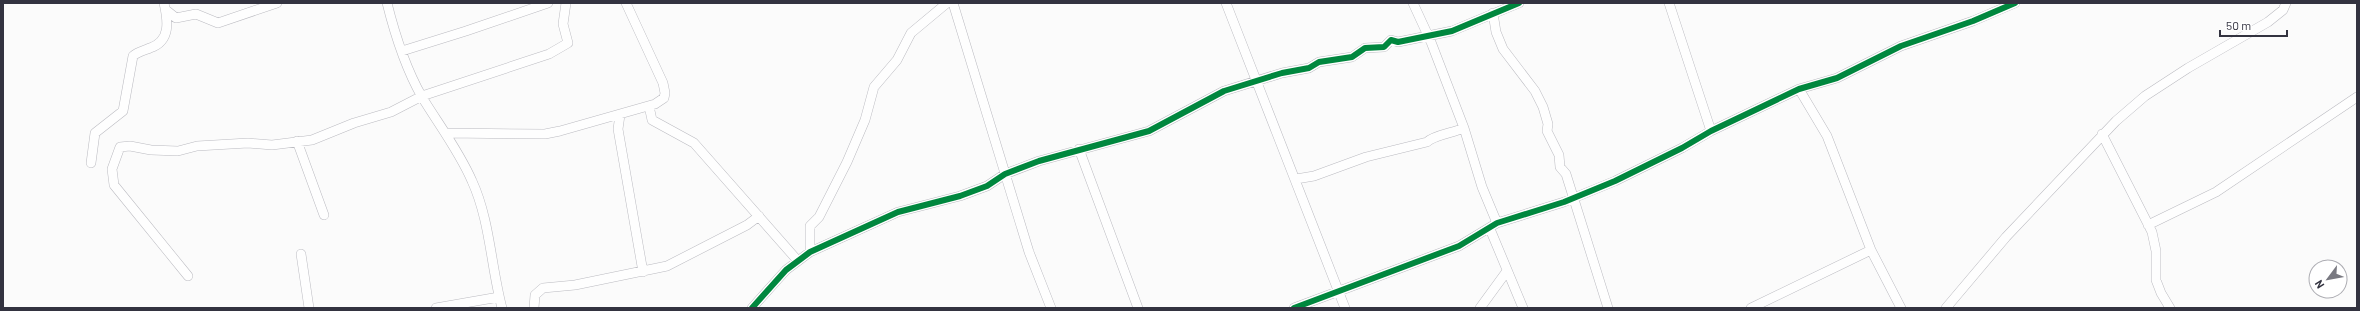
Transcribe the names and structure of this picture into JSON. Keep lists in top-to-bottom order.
{
  "scale_bar": "50 m",
  "north": "bottom left"
}
